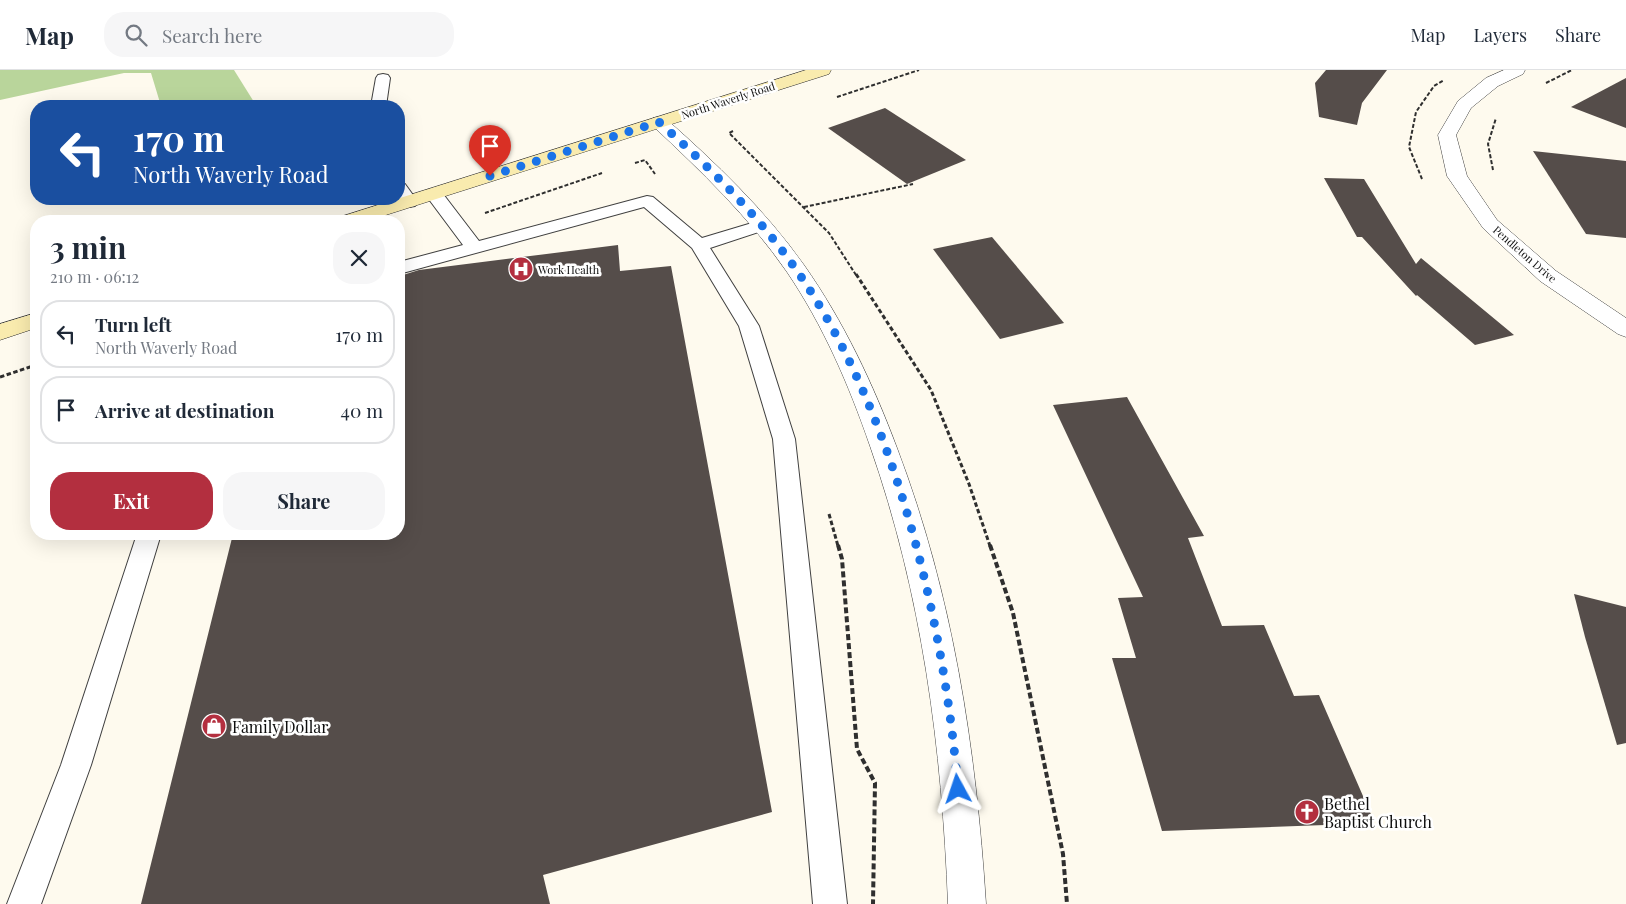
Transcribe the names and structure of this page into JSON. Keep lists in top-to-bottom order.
{
  "streets": {
    "main road": ["North Waverly Road"],
    "street": ["Pendleton Drive"]
  },
  "places": {
    "hospital": ["Work Health"],
    "shop": ["Family Dollar"],
    "church": ["Bethel Baptist Church"]
  },
  "page": {
    "header": "Map",
    "search": "Search here",
    "nav": ["Map", "Layers", "Share"],
    "turn": ["170 m", "North Waverly Road"],
    "heading": ["3 min", "210 m · 06:12"],
    "list": [
      {
        "name": "Turn left",
        "note": "North Waverly Road",
        "value": "170 m"
      },
      {
        "name": "Arrive at destination",
        "value": "40 m"
      }
    ],
    "buttons": ["Exit", "Share"]
  }
}
